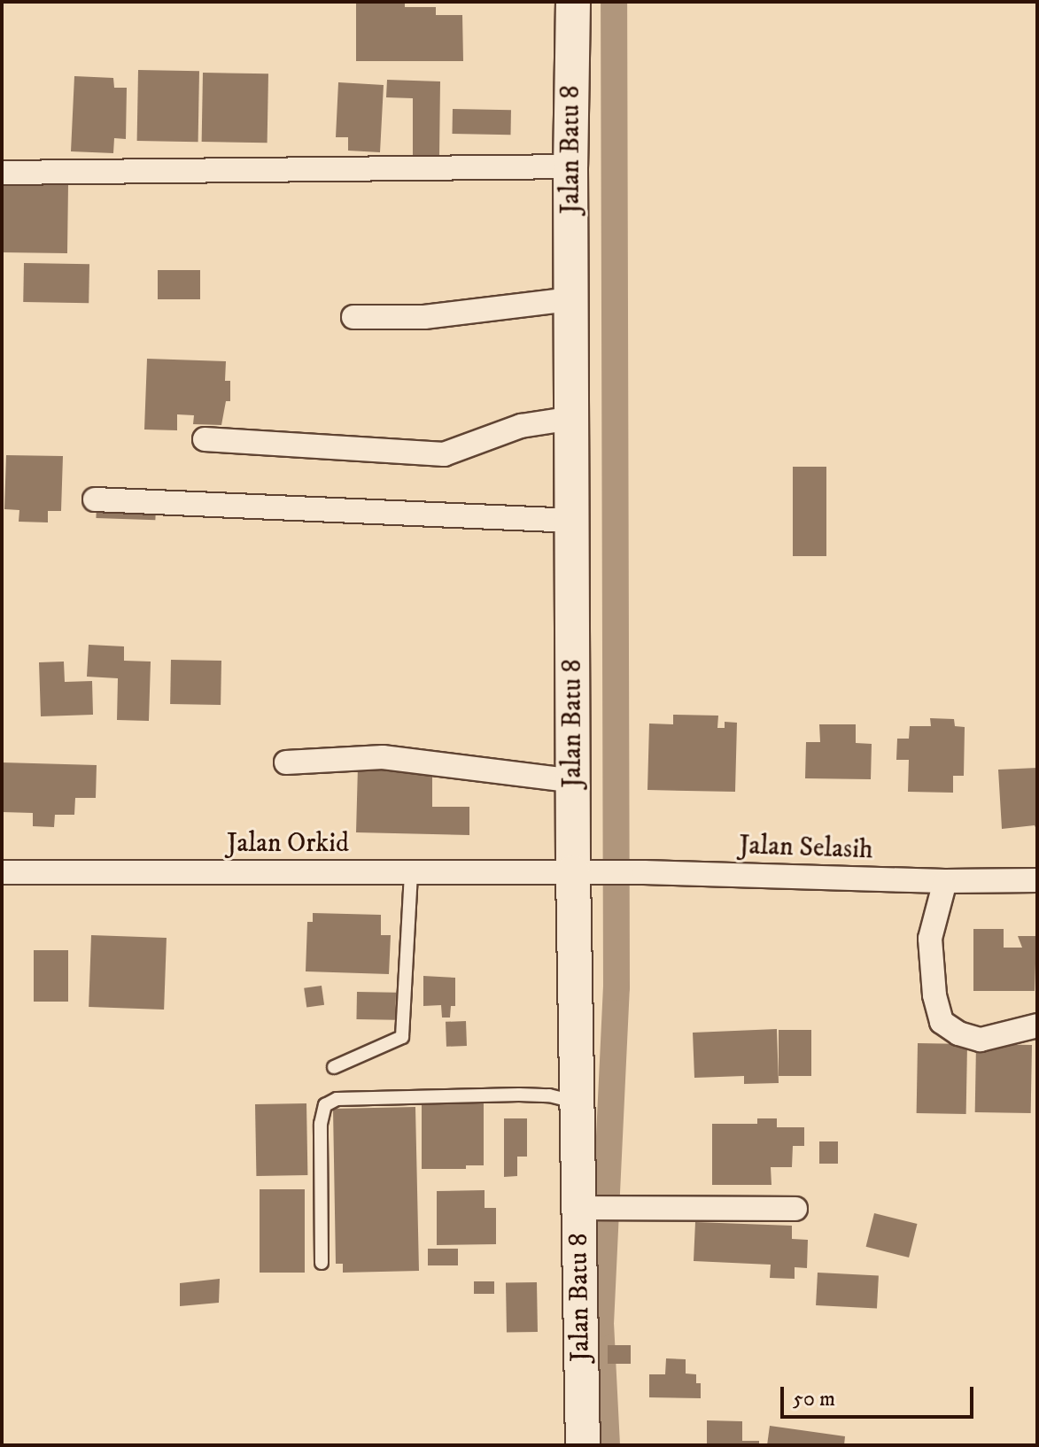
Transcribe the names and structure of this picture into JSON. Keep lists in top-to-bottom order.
{
  "streets": {
    "street": ["Jalan Batu 8", "Jalan Orkid", "Jalan Selasih"]
  },
  "crossings": [
    ["Jalan Batu 8", "Jalan Orkid"],
    ["Jalan Batu 8", "Jalan Selasih"],
    ["Jalan Orkid", "Jalan Selasih"]
  ],
  "scale_bar": "50 m"
}
